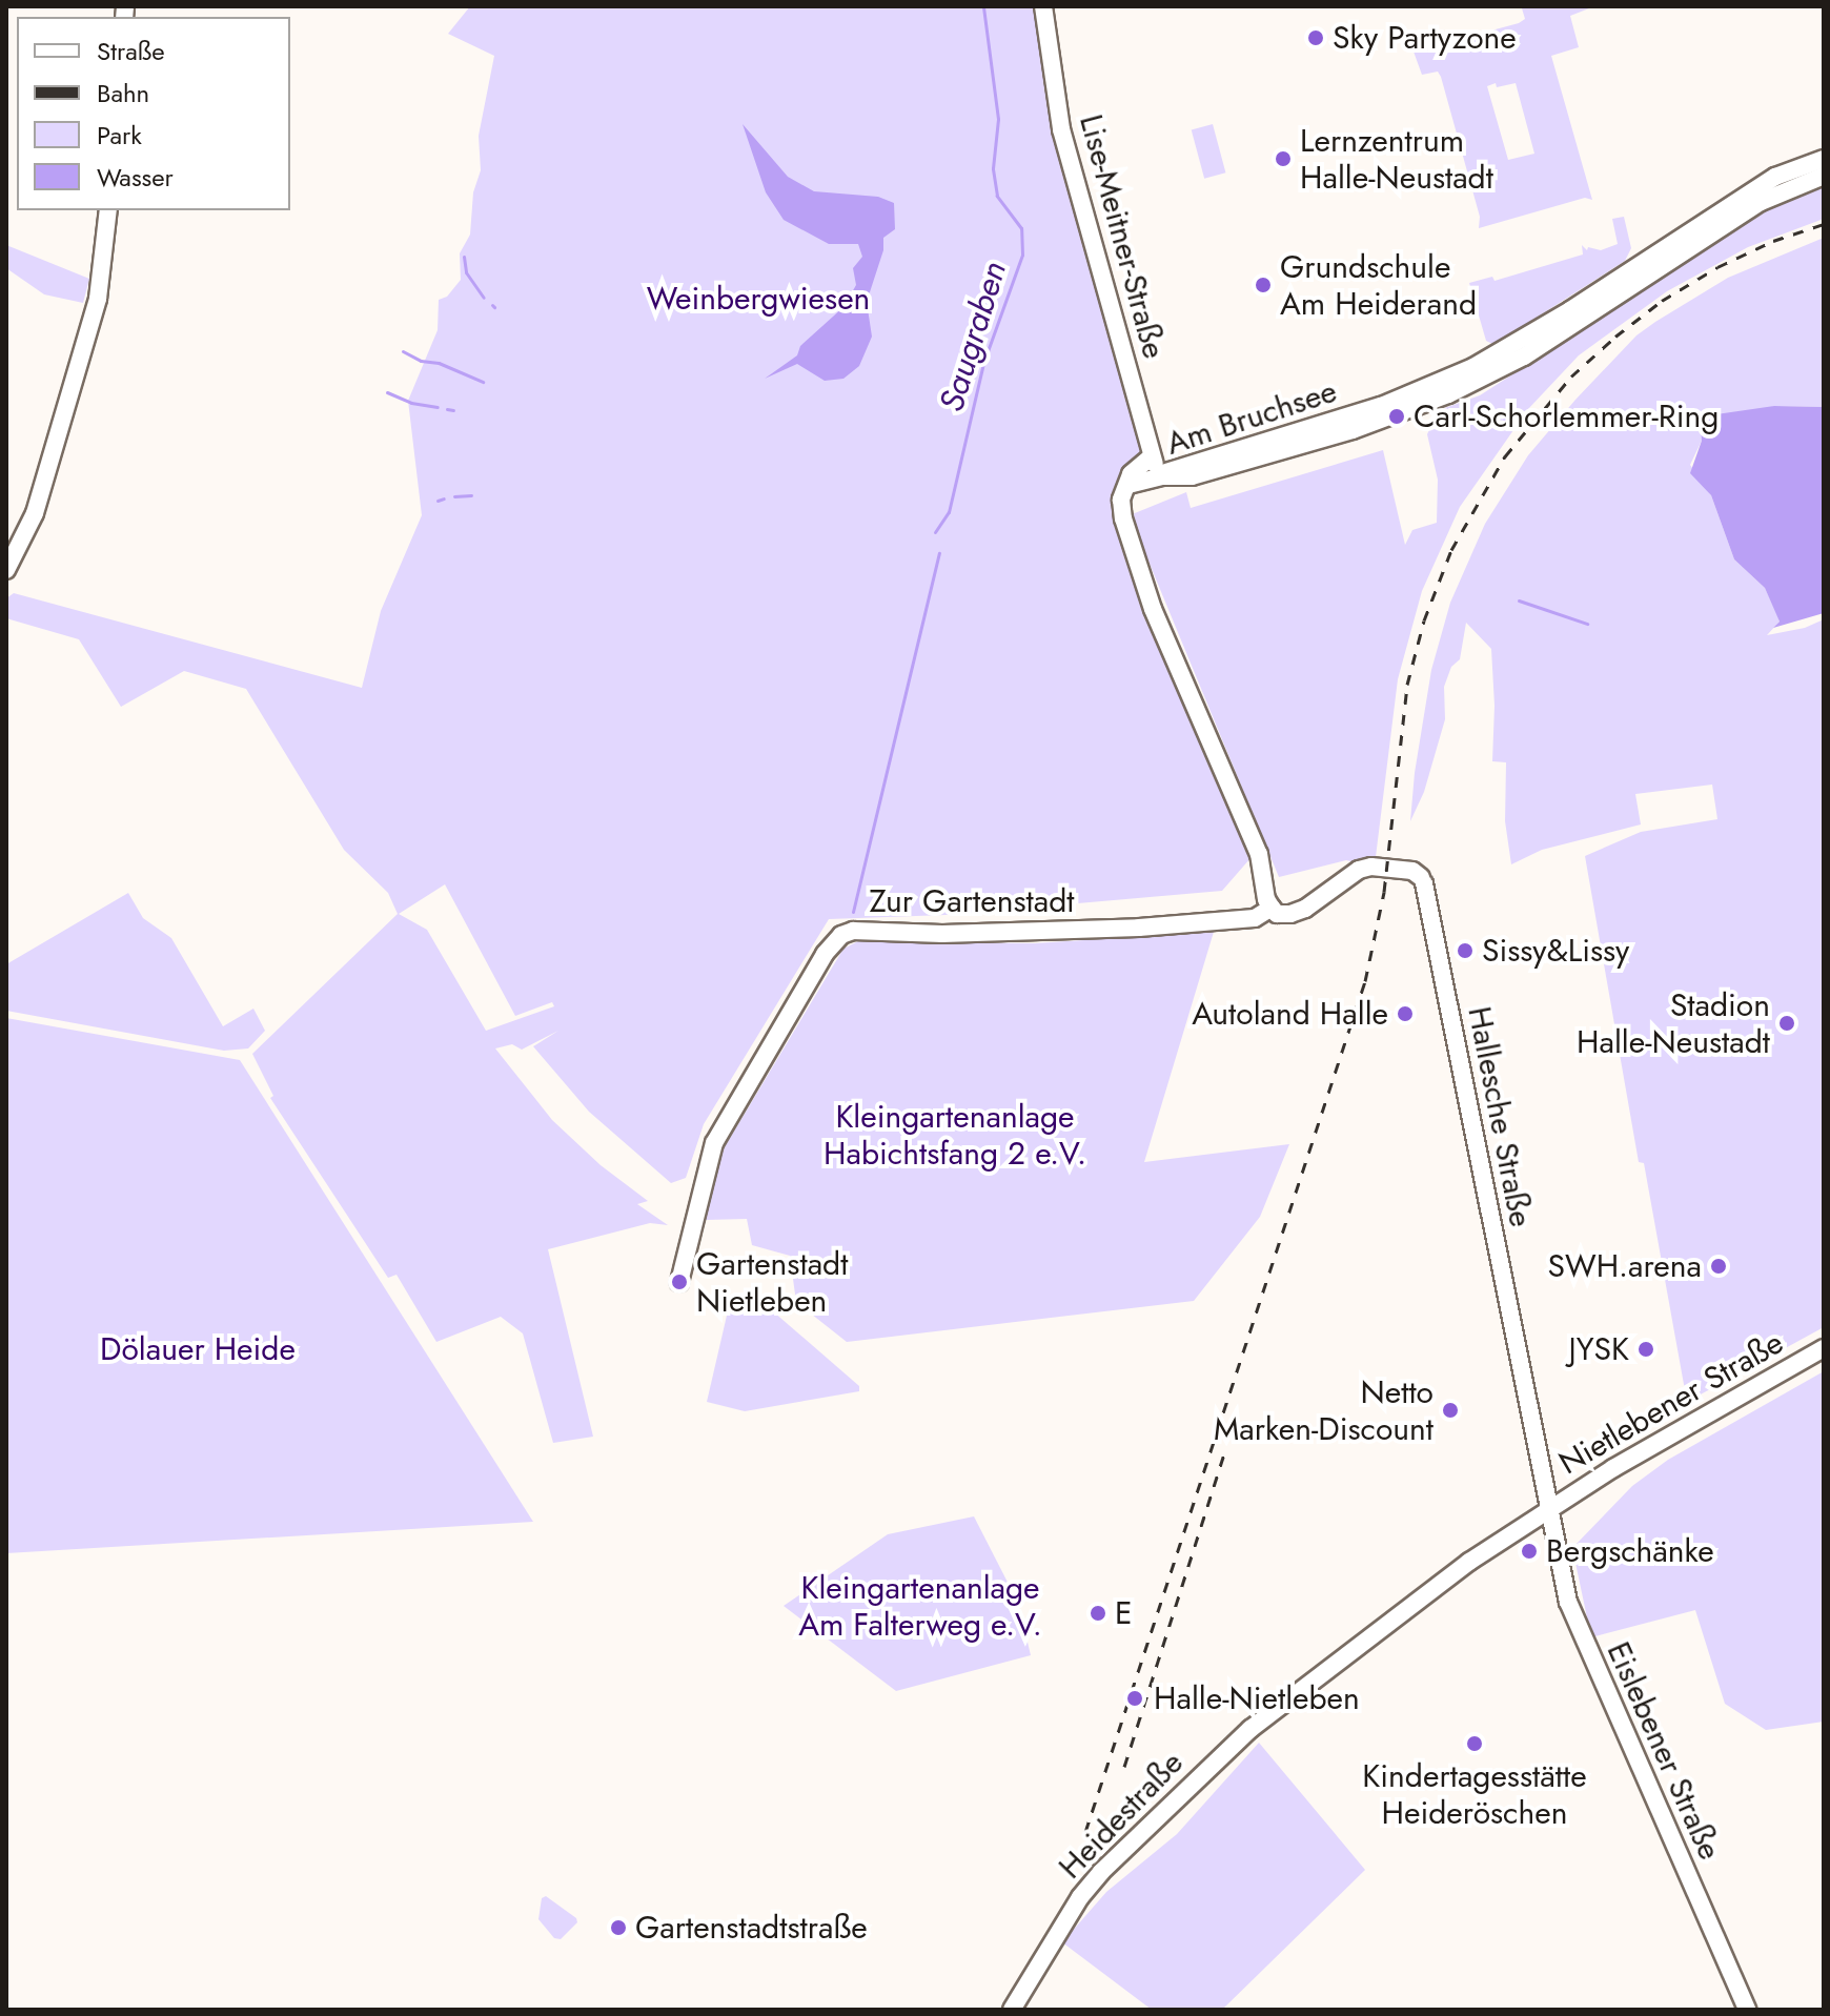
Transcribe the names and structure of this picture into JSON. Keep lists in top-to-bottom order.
{
  "streets": {
    "street": [
      "Lise-Meitner-Straße",
      "Am Bruchsee",
      "Zur Gartenstadt",
      "Hallesche Straße",
      "Nietlebener Straße",
      "Eislebener Straße",
      "Heidestraße"
    ]
  },
  "crossings": [
    ["Lise-Meitner-Straße", "Am Bruchsee"],
    ["Zur Gartenstadt", "Hallesche Straße"],
    ["Hallesche Straße", "Nietlebener Straße"],
    ["Hallesche Straße", "Eislebener Straße"],
    ["Hallesche Straße", "Heidestraße"],
    ["Nietlebener Straße", "Eislebener Straße"],
    ["Nietlebener Straße", "Heidestraße"],
    ["Eislebener Straße", "Heidestraße"]
  ],
  "water": ["Saugraben"],
  "parks": [
    "Weinbergwiesen",
    "Kleingartenanlage Habichtsfang 2 e.V.",
    "Dölauer Heide",
    "Kleingartenanlage Am Falterweg e.V."
  ],
  "places": [
    "Sky Partyzone",
    "Lernzentrum Halle-Neustadt",
    "Grundschule Am Heiderand",
    "Carl-Schorlemmer-Ring",
    "Sissy&Lissy",
    "Autoland Halle",
    "Stadion Halle-Neustadt",
    "SWH.arena",
    "Gartenstadt Nietleben",
    "JYSK",
    "Netto Marken-Discount",
    "Bergschänke",
    "E",
    "Halle-Nietleben",
    "Kindertagesstätte Heideröschen",
    "Gartenstadtstraße"
  ],
  "legend": [
    "Straße",
    "Bahn",
    "Park",
    "Wasser"
  ]
}
